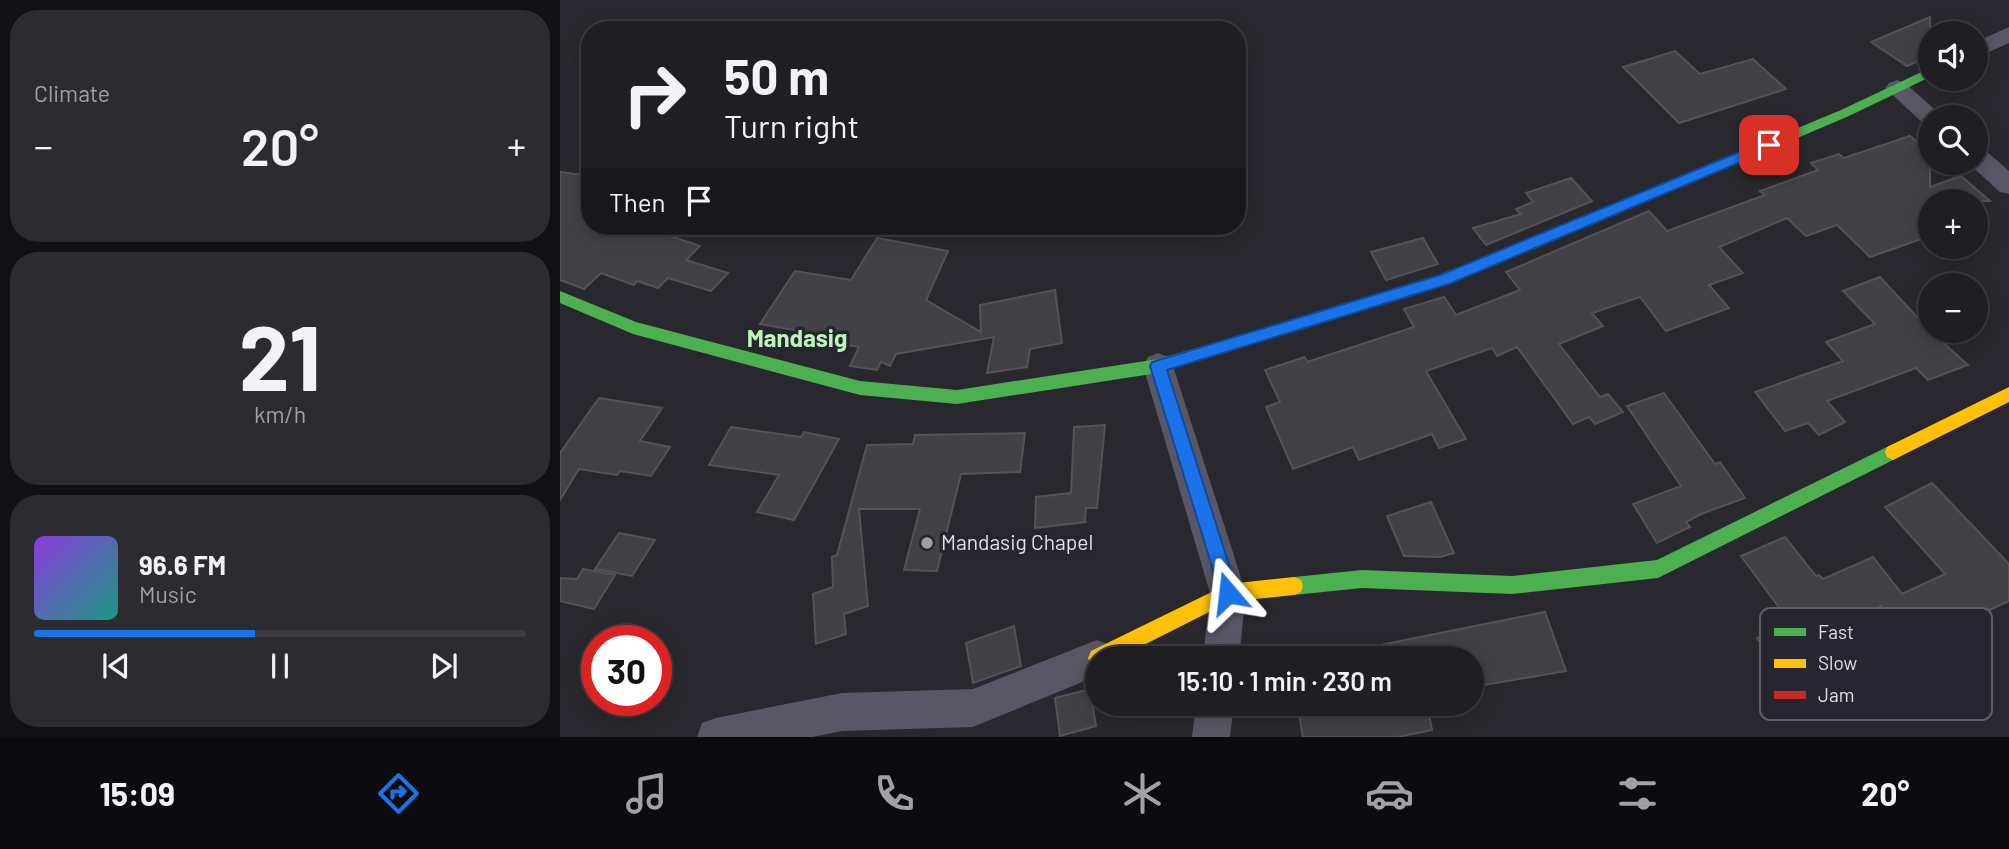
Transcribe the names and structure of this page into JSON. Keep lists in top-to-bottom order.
{
  "districts": ["Mandasig"],
  "places": ["Mandasig Chapel"],
  "legend": ["Fast", "Slow", "Jam"],
  "page": {
    "tile": [
      "Climate",
      ["21", "km/h"]
    ],
    "map_buttons": ["+", "−"],
    "turn": ["50 m", "Turn right"],
    "heat": ["−", "20°", "+"],
    "then": "Then",
    "song": ["96.6 FM", "Music"],
    "limit": "30",
    "trip": "15:10 · 1 min · 230 m",
    "tabs": ["15:09", "20°"]
  }
}
